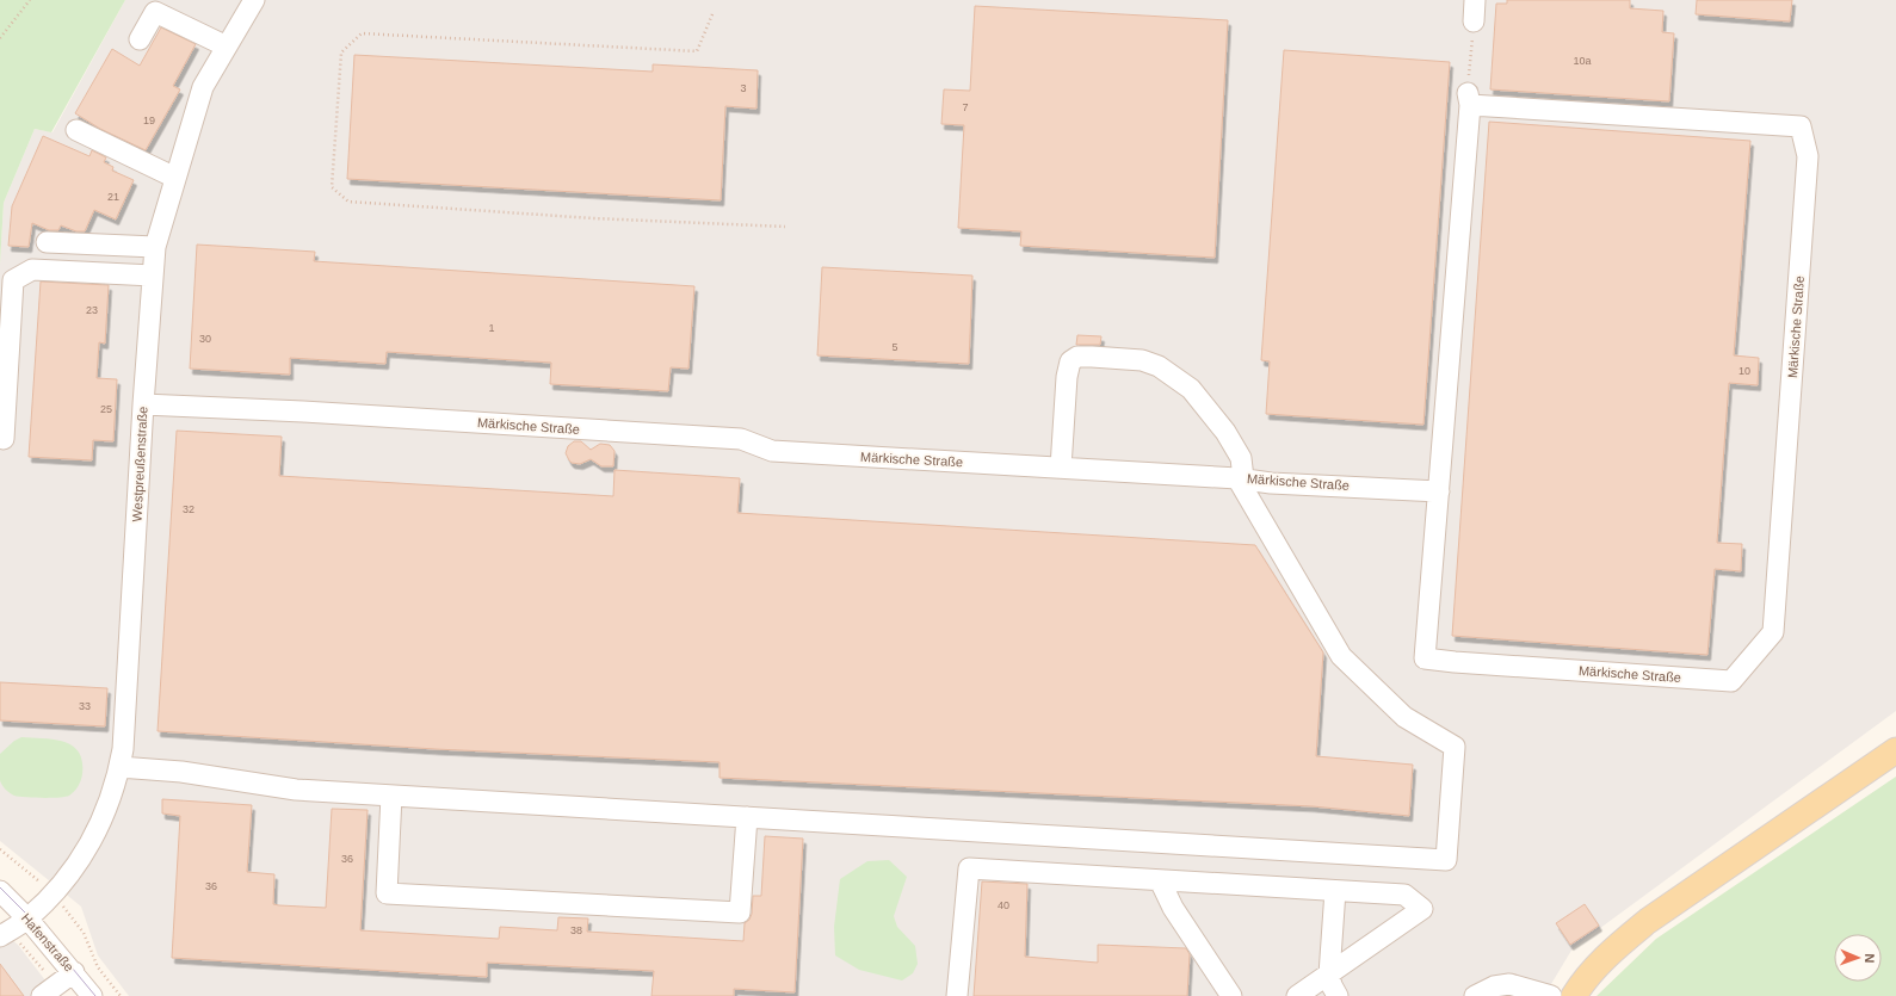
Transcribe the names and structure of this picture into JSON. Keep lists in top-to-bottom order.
{
  "streets": {
    "street": ["Märkische Straße", "Westpreußenstraße", "Hafenstraße"]
  },
  "crossings": [
    ["Märkische Straße", "Westpreußenstraße"],
    ["Westpreußenstraße", "Hafenstraße"]
  ],
  "house_numbers": [
    "10a",
    "3",
    "7",
    "19",
    "21",
    "23",
    "1",
    "30",
    "5",
    "10",
    "25",
    "32",
    "33",
    "36",
    "36",
    "40",
    "38"
  ],
  "north": "right"
}
